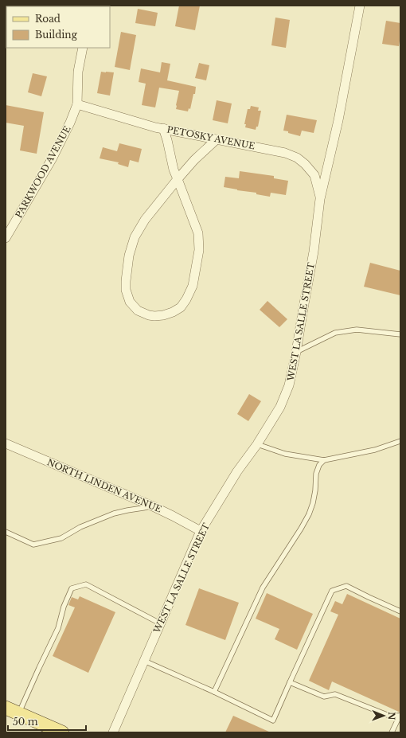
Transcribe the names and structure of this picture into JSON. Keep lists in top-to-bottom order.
{
  "streets": {
    "street": [
      "PETOSKY AVENUE",
      "PARKWOOD AVENUE",
      "WEST LA SALLE STREET",
      "NORTH LINDEN AVENUE"
    ]
  },
  "crossings": [
    ["PETOSKY AVENUE", "PARKWOOD AVENUE"],
    ["PETOSKY AVENUE", "WEST LA SALLE STREET"],
    ["WEST LA SALLE STREET", "NORTH LINDEN AVENUE"]
  ],
  "legend": ["Road", "Building"],
  "scale_bar": "50 m",
  "north": "right"
}
